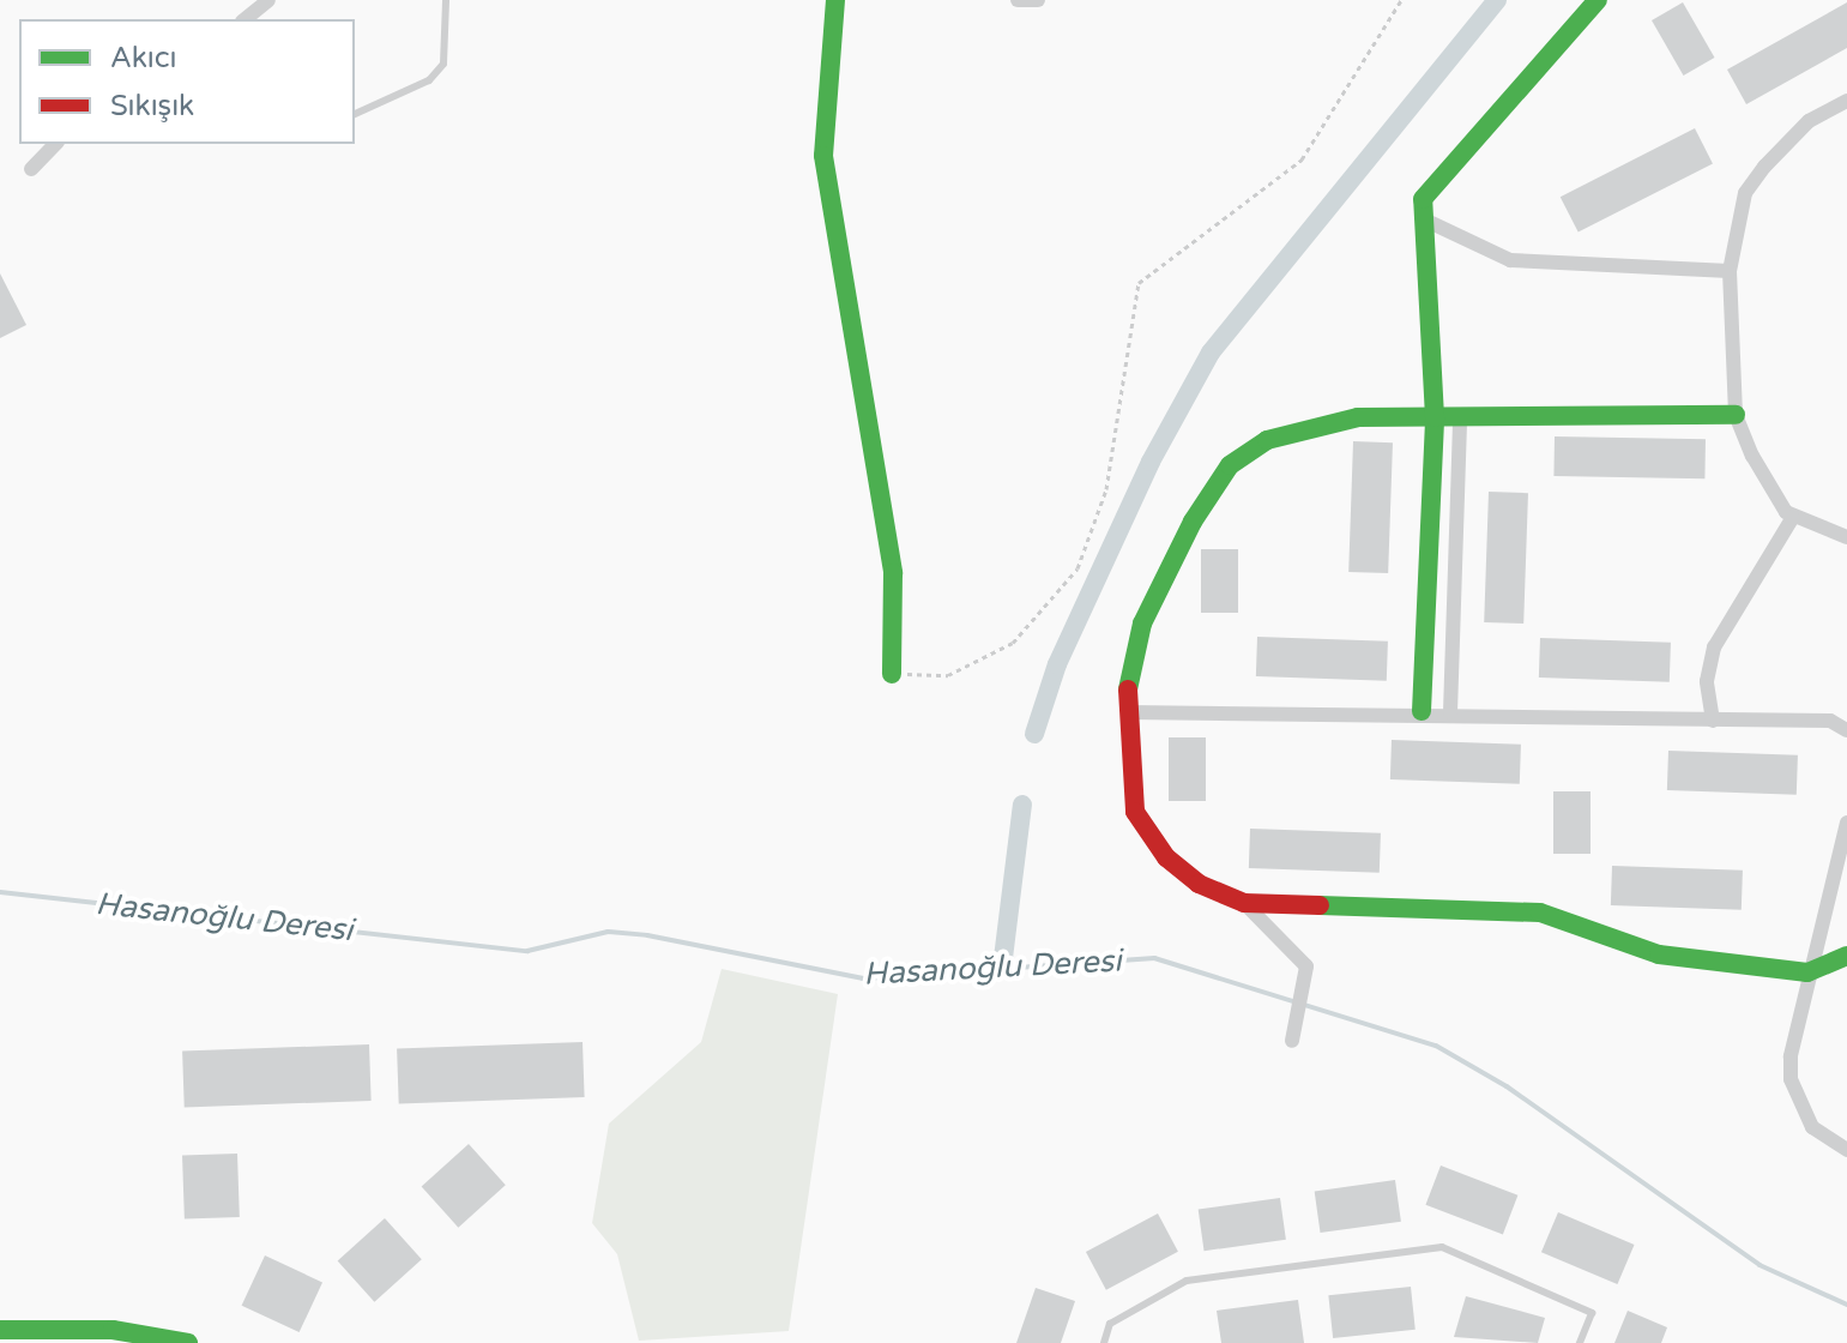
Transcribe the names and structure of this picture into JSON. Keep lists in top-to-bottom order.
{
  "water": ["Hasanoğlu Deresi"],
  "legend": ["Akıcı", "Sıkışık"]
}
